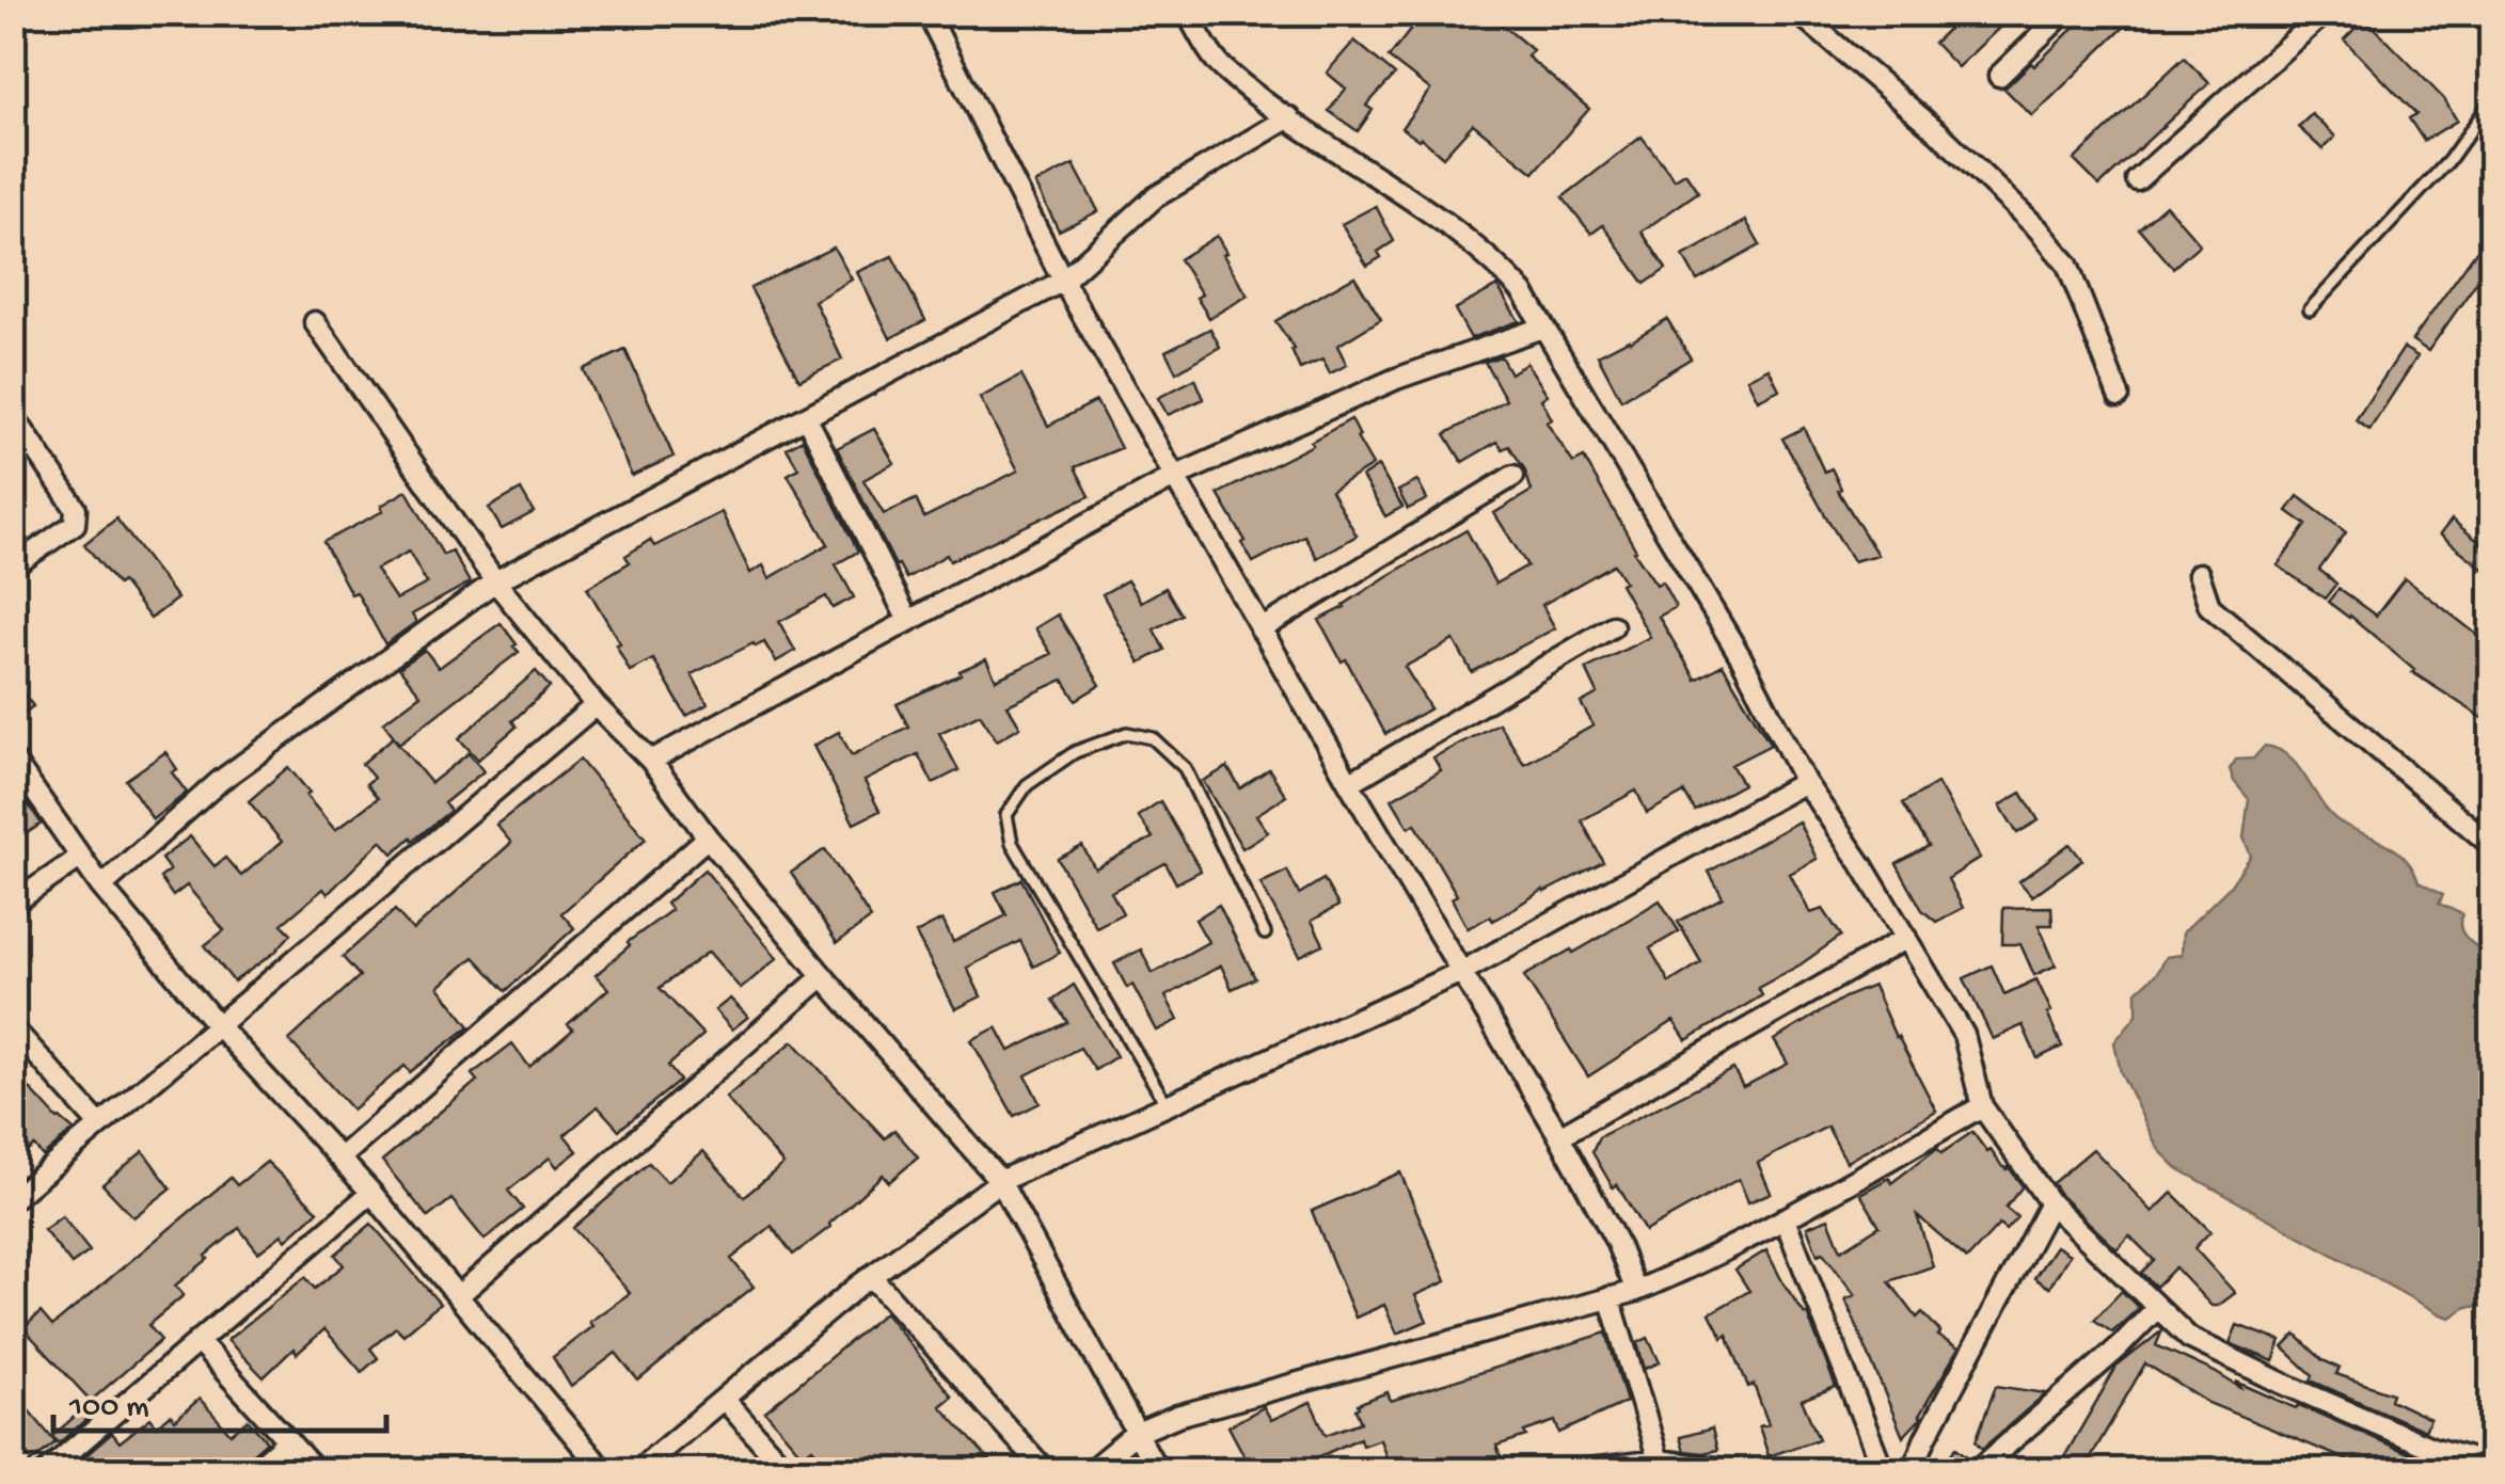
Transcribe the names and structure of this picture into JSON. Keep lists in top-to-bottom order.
{
  "scale_bar": "100 m"
}
